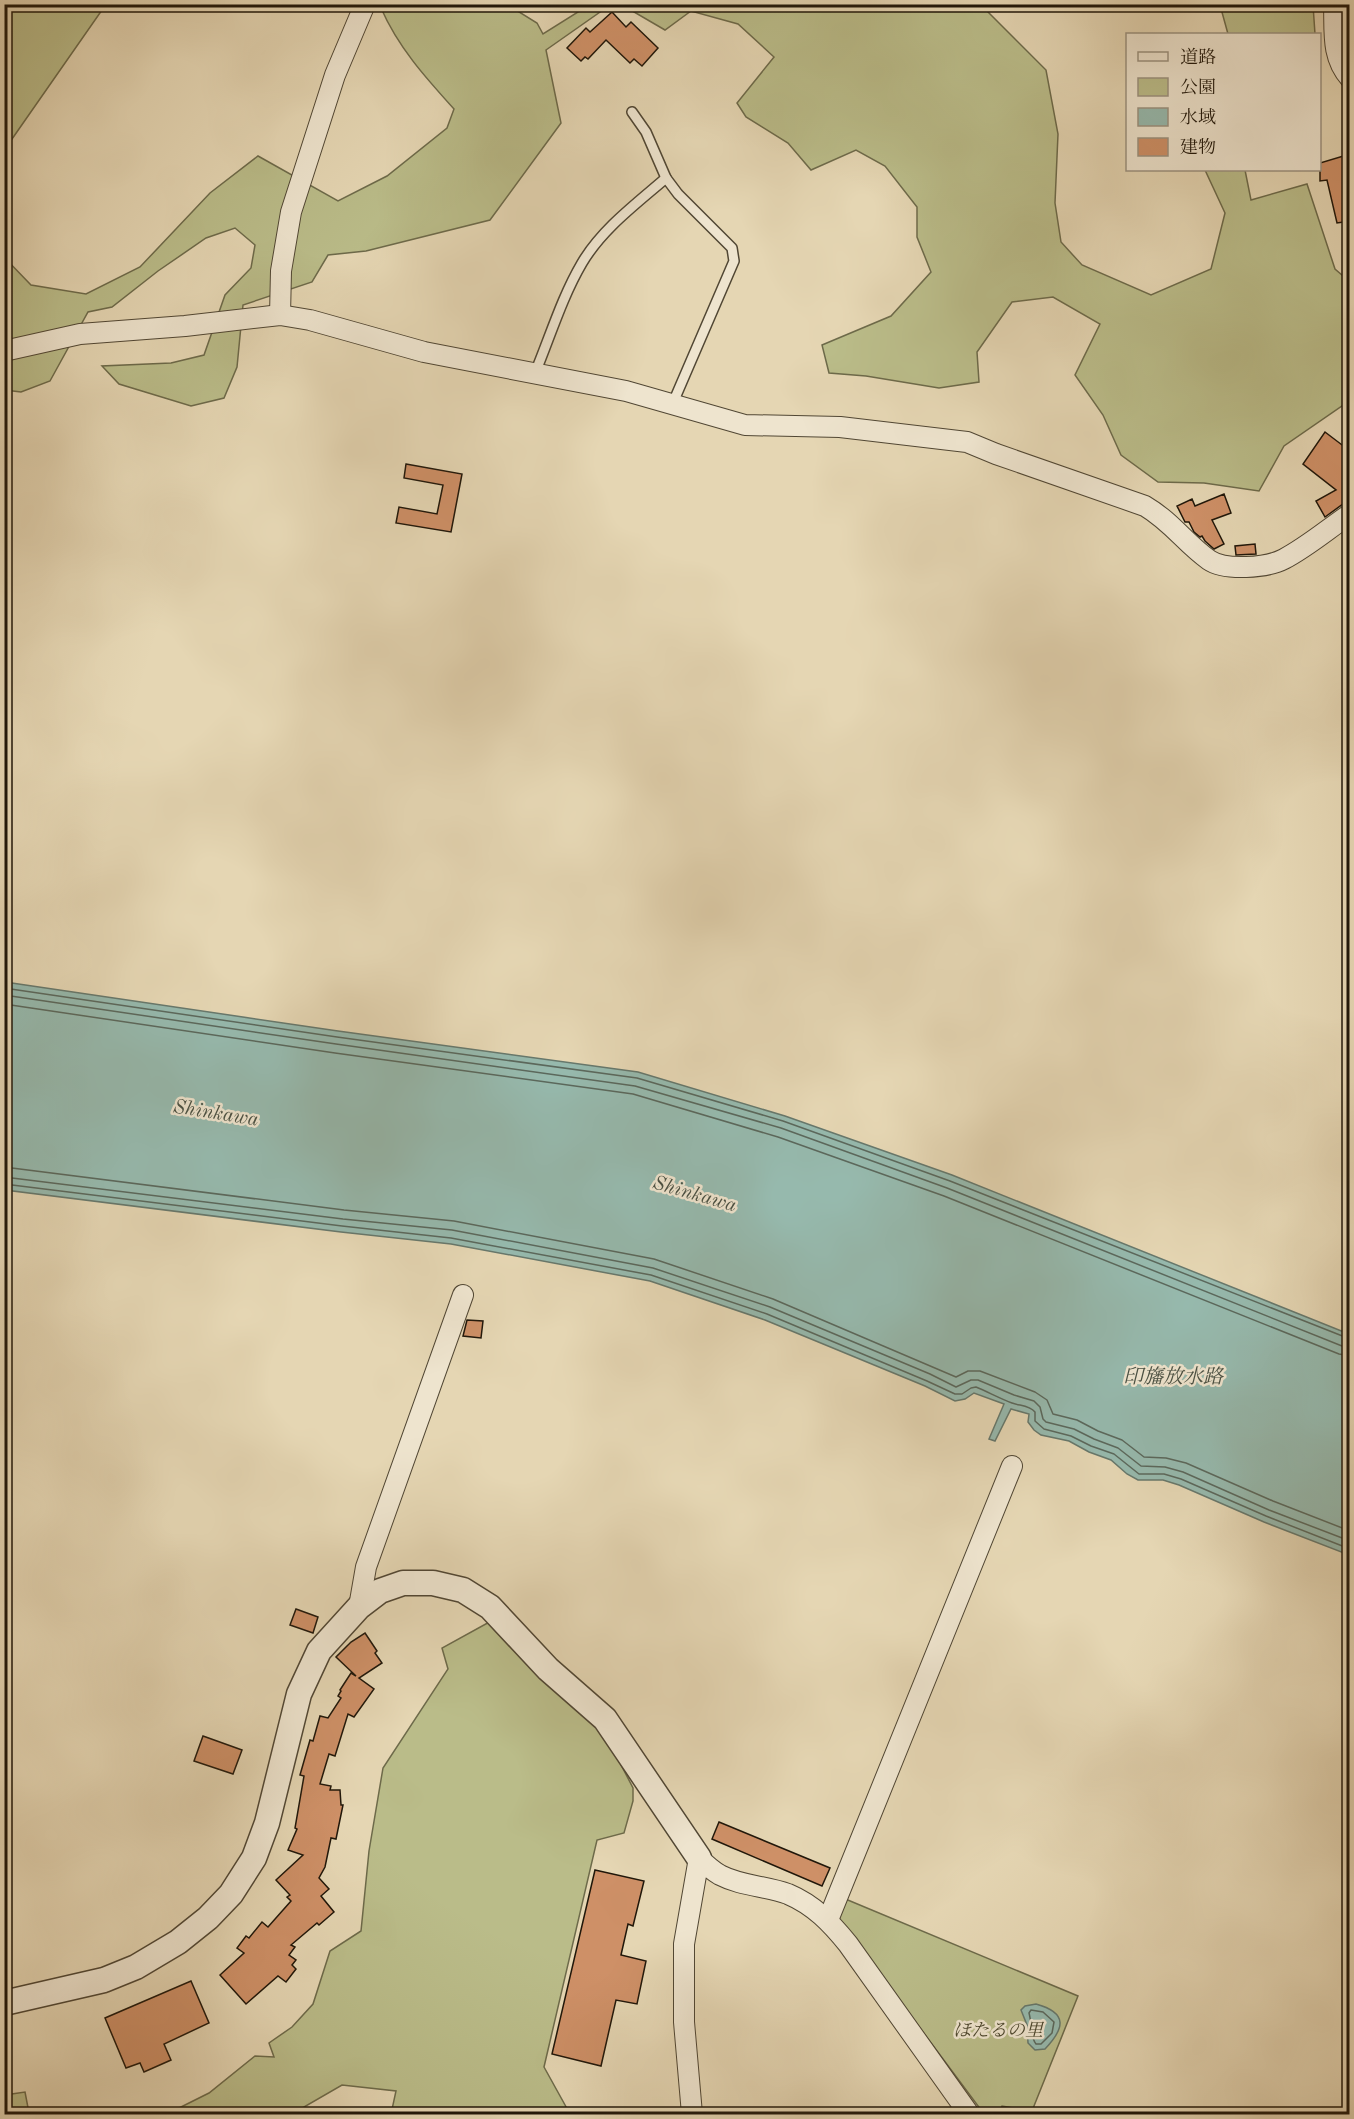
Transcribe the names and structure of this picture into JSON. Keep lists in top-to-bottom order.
{
  "water": ["Shinkawa", "印旛放水路"],
  "parks": ["ほたるの里"],
  "legend": [
    "道路",
    "公園",
    "水域",
    "建物"
  ]
}
